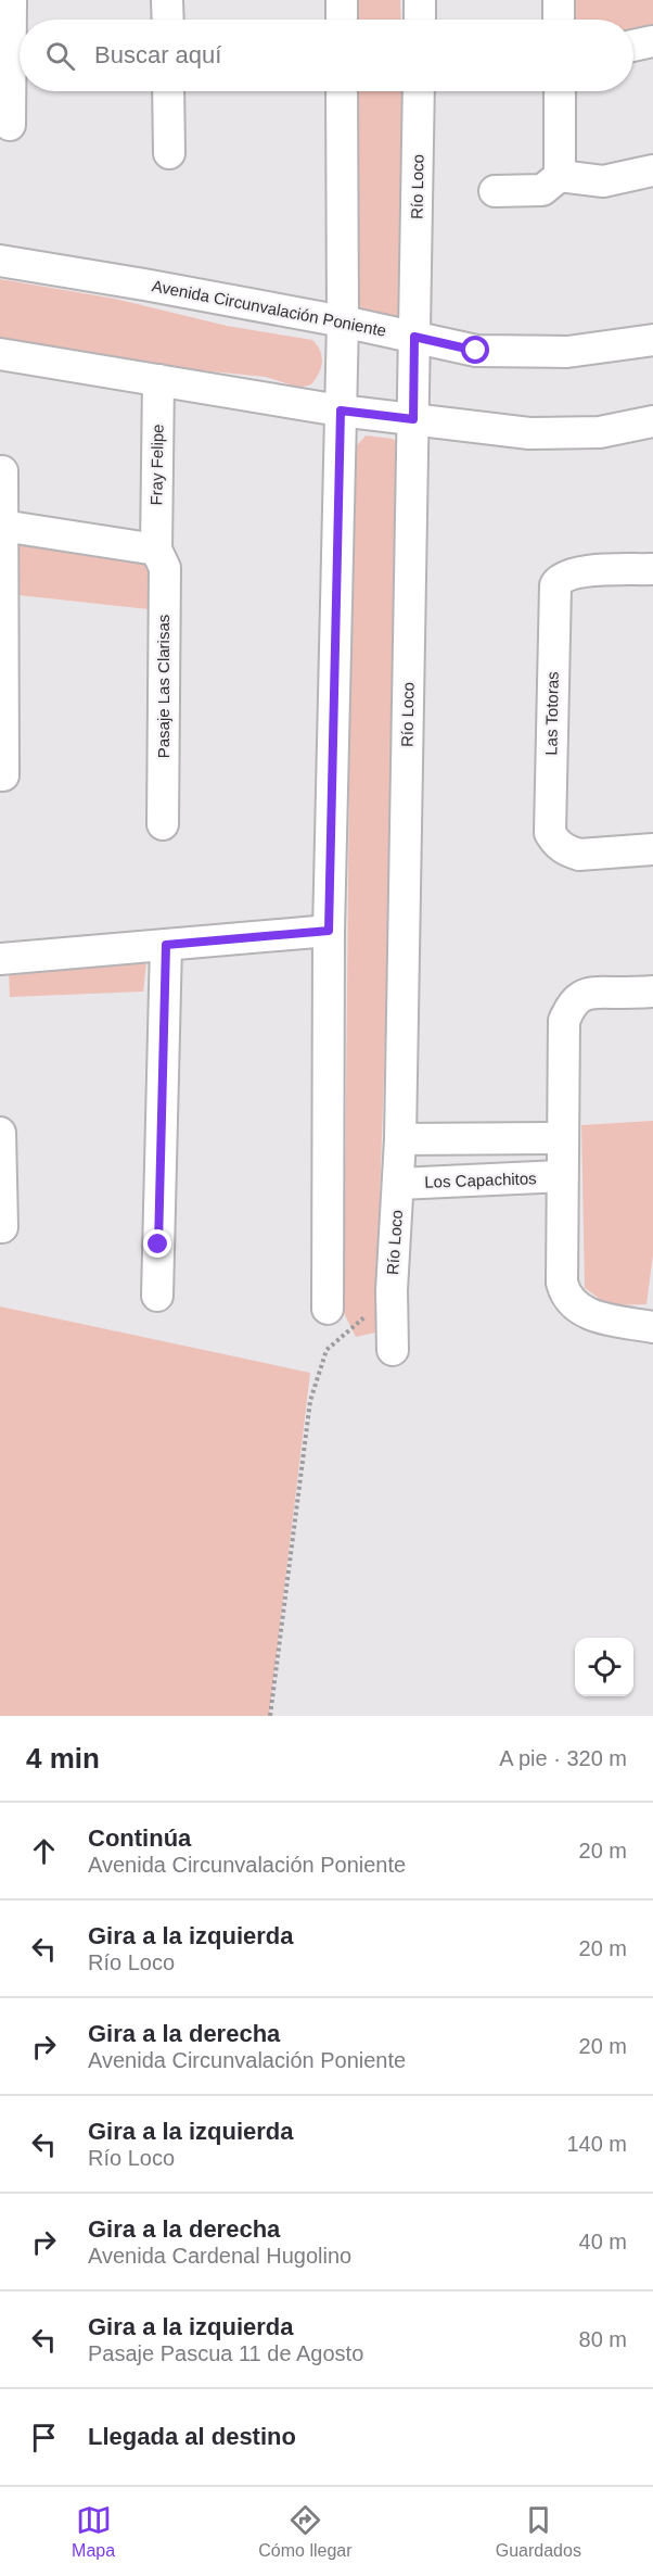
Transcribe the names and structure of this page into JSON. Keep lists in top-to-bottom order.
{
  "streets": {
    "street": [
      "Río Loco",
      "Avenida Circunvalación Poniente",
      "Fray Felipe",
      "Pasaje Las Clarisas",
      "Las Totoras",
      "Los Capachitos"
    ]
  },
  "crossings": [
    ["Río Loco", "Avenida Circunvalación Poniente"],
    ["Río Loco", "Los Capachitos"],
    ["Fray Felipe", "Pasaje Las Clarisas"]
  ],
  "page": {
    "search": "Buscar aquí",
    "heading": ["4 min", "A pie · 320 m"],
    "list": [
      ["Continúa", "Avenida Circunvalación Poniente", "20 m"],
      ["Gira a la izquierda", "Río Loco", "20 m"],
      ["Gira a la derecha", "Avenida Circunvalación Poniente", "20 m"],
      ["Gira a la izquierda", "Río Loco", "140 m"],
      ["Gira a la derecha", "Avenida Cardenal Hugolino", "40 m"],
      ["Gira a la izquierda", "Pasaje Pascua 11 de Agosto", "80 m"],
      "Llegada al destino"
    ],
    "nav": ["Mapa", "Cómo llegar", "Guardados"]
  }
}
